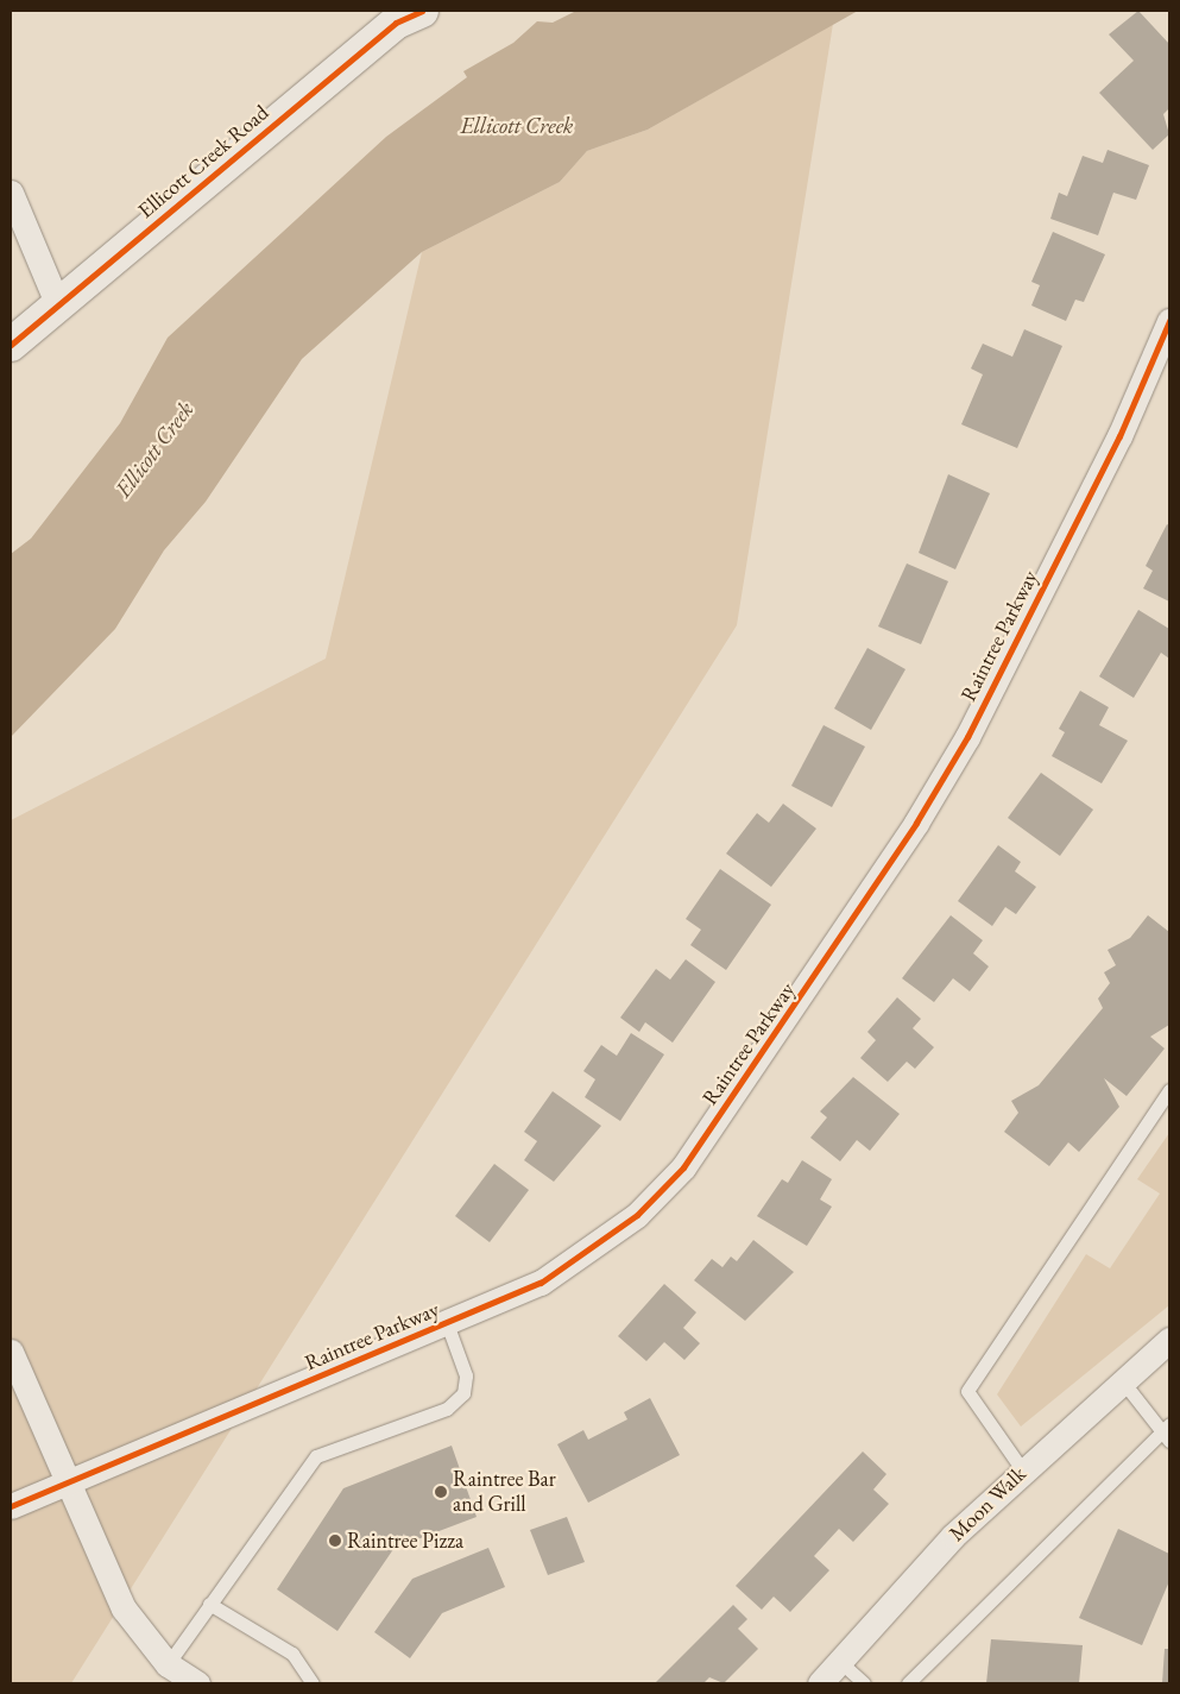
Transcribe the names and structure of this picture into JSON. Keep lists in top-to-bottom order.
{
  "streets": {
    "street": ["Ellicott Creek Road", "Raintree Parkway", "Moon Walk"]
  },
  "water": ["Ellicott Creek"],
  "places": ["Raintree Bar and Grill", "Raintree Pizza"]
}
